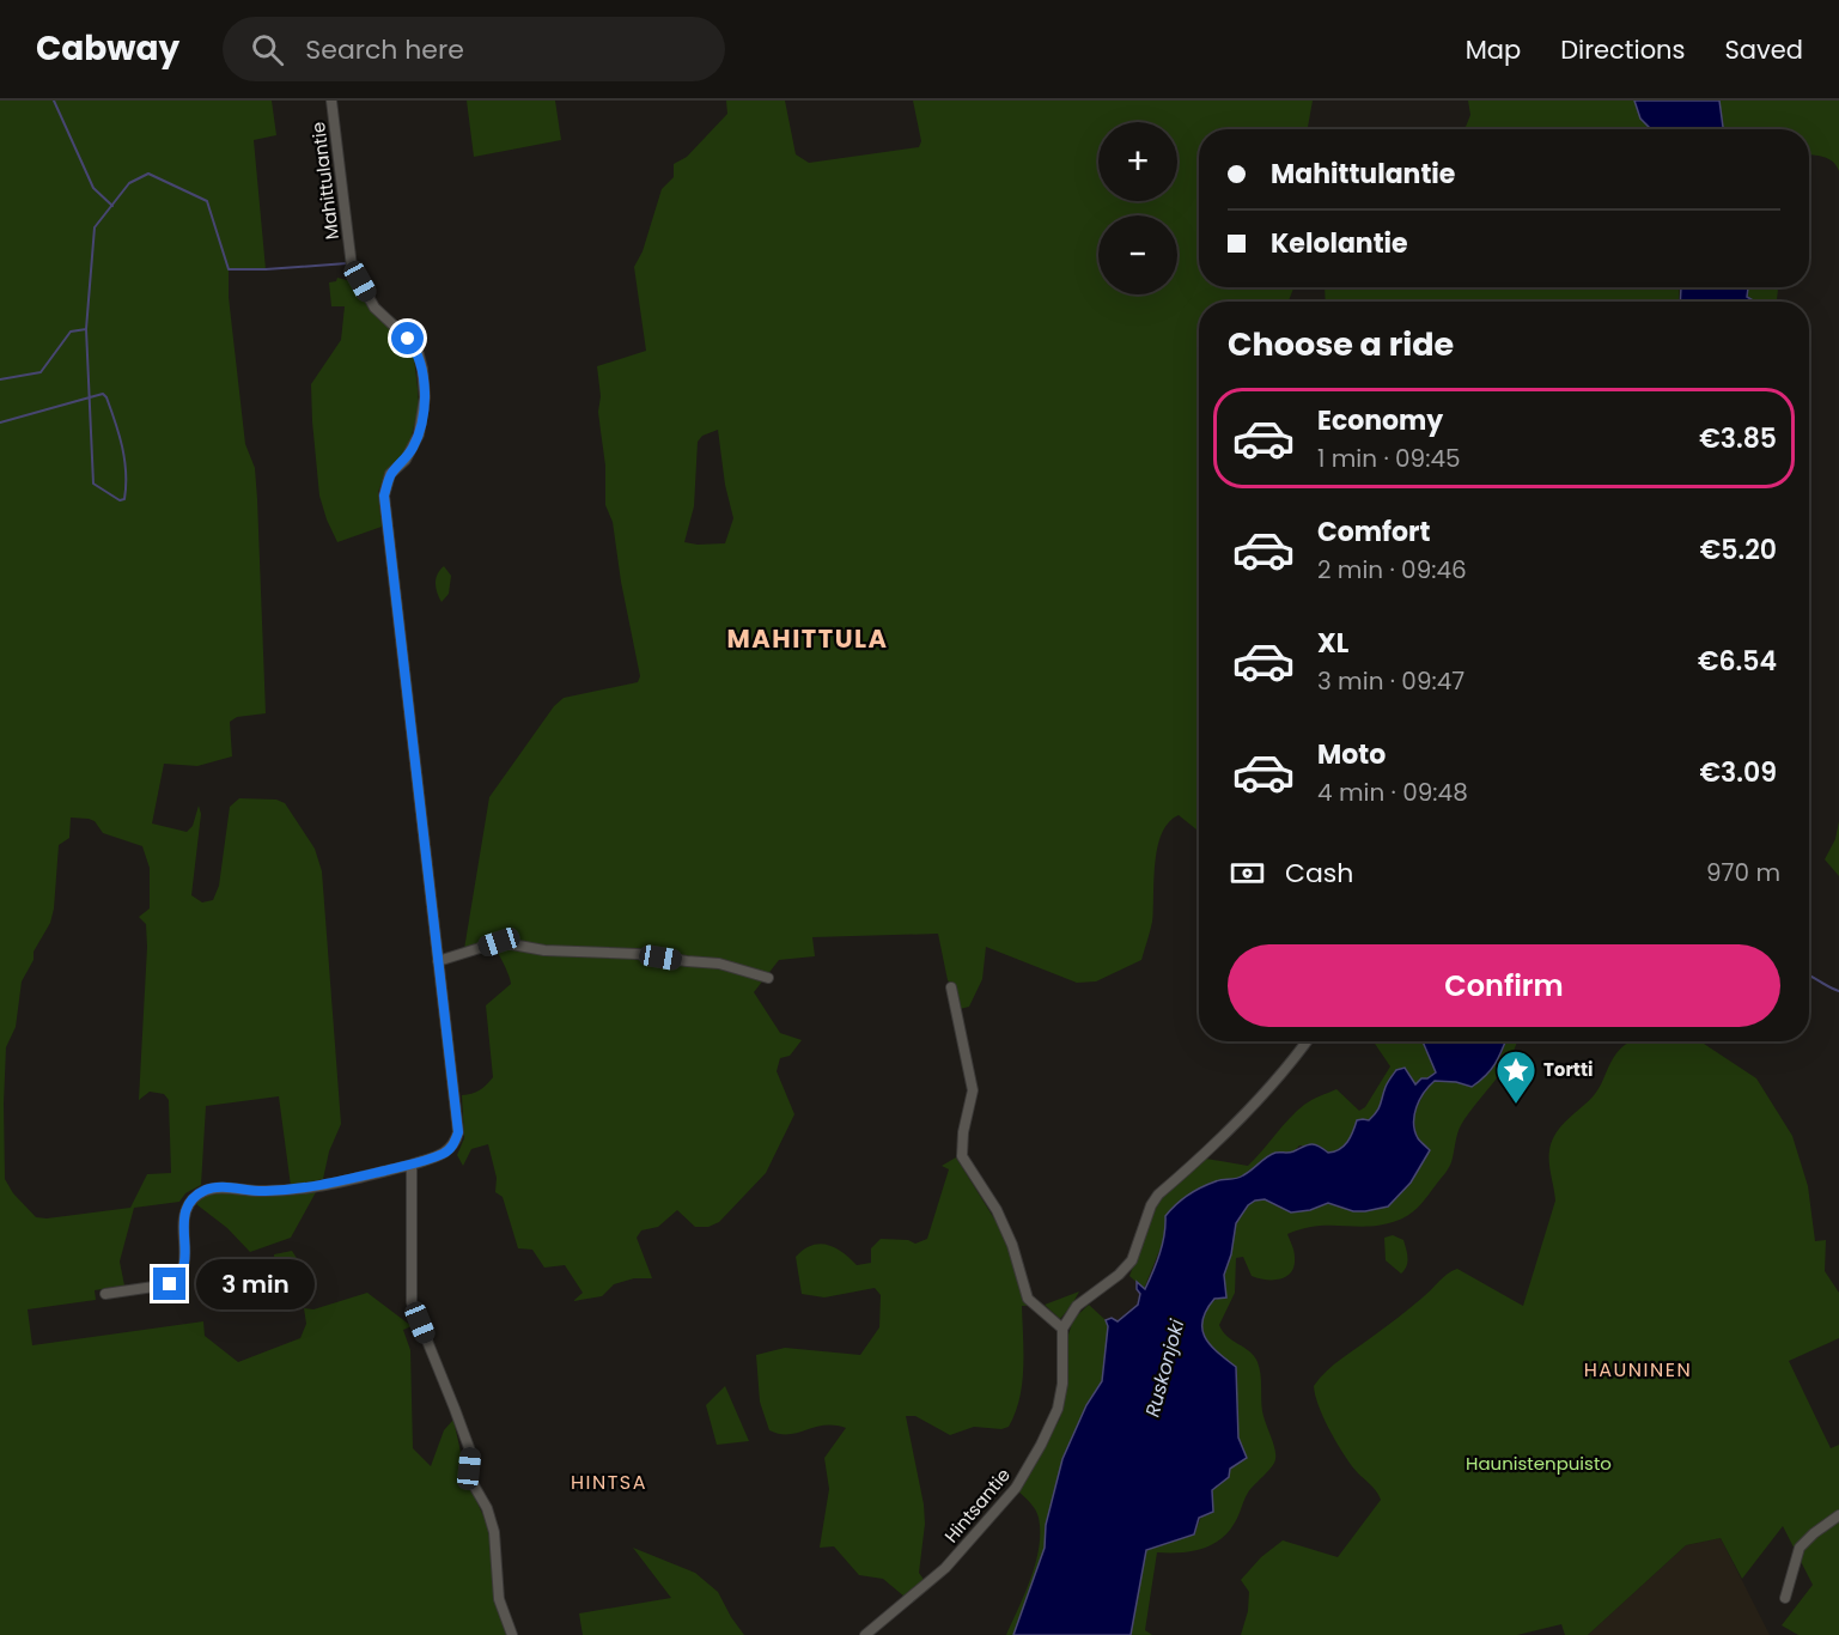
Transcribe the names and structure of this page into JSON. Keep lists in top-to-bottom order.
{
  "streets": {
    "street": ["Mahittulantie", "Hintsantie"]
  },
  "districts": ["MAHITTULA", "HAUNINEN", "HINTSA"],
  "water": ["Ruskonjoki"],
  "parks": ["Haunistenpuisto"],
  "places": {
    "place": ["Tortti"]
  },
  "page": {
    "header": "Cabway",
    "search": "Search here",
    "nav": ["Map", "Directions", "Saved"],
    "map_buttons": ["+", "−"],
    "banner": ["Mahittulantie", "Kelolantie"],
    "heading": "Choose a ride",
    "list": [
      {
        "name": "Economy",
        "note": "1 min · 09:45",
        "value": "€3.85"
      },
      {
        "name": "Comfort",
        "note": "2 min · 09:46",
        "value": "€5.20"
      },
      {
        "name": "XL",
        "note": "3 min · 09:47",
        "value": "€6.54"
      },
      {
        "name": "Moto",
        "note": "4 min · 09:48",
        "value": "€3.09"
      }
    ],
    "pay": ["Cash", "970 m"],
    "buttons": "Confirm",
    "bubble": "3 min"
  }
}
